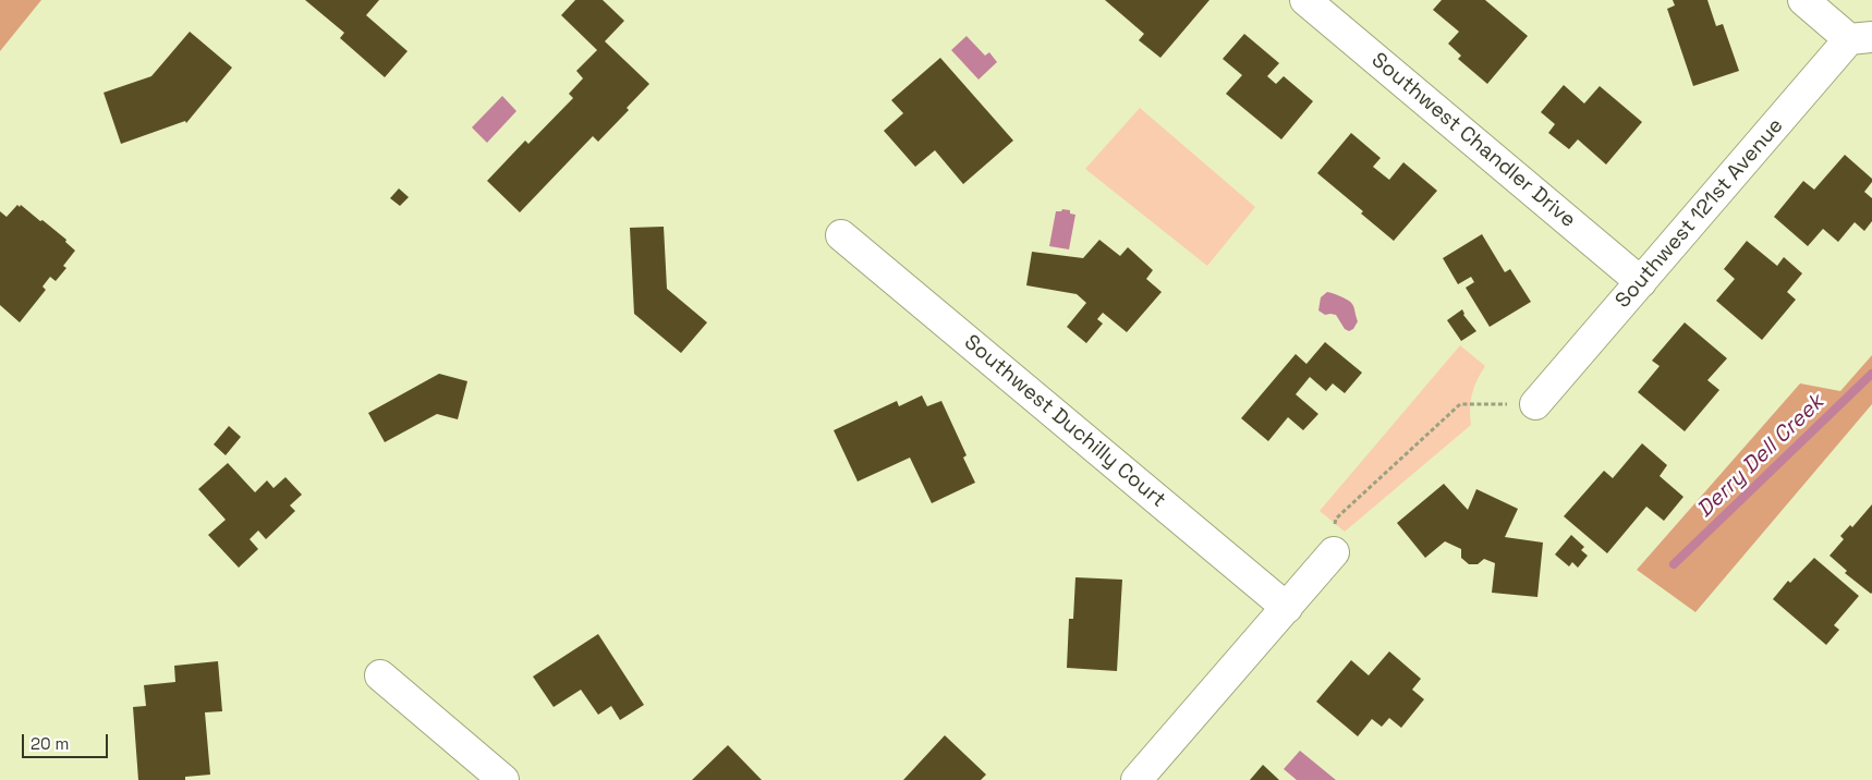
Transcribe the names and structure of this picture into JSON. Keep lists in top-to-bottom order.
{
  "streets": {
    "street": ["Southwest Chandler Drive", "Southwest 121st Avenue", "Southwest Duchilly Court"]
  },
  "crossings": [
    ["Southwest Chandler Drive", "Southwest 121st Avenue"]
  ],
  "water": ["Derry Dell Creek"],
  "scale_bar": "20 m"
}
